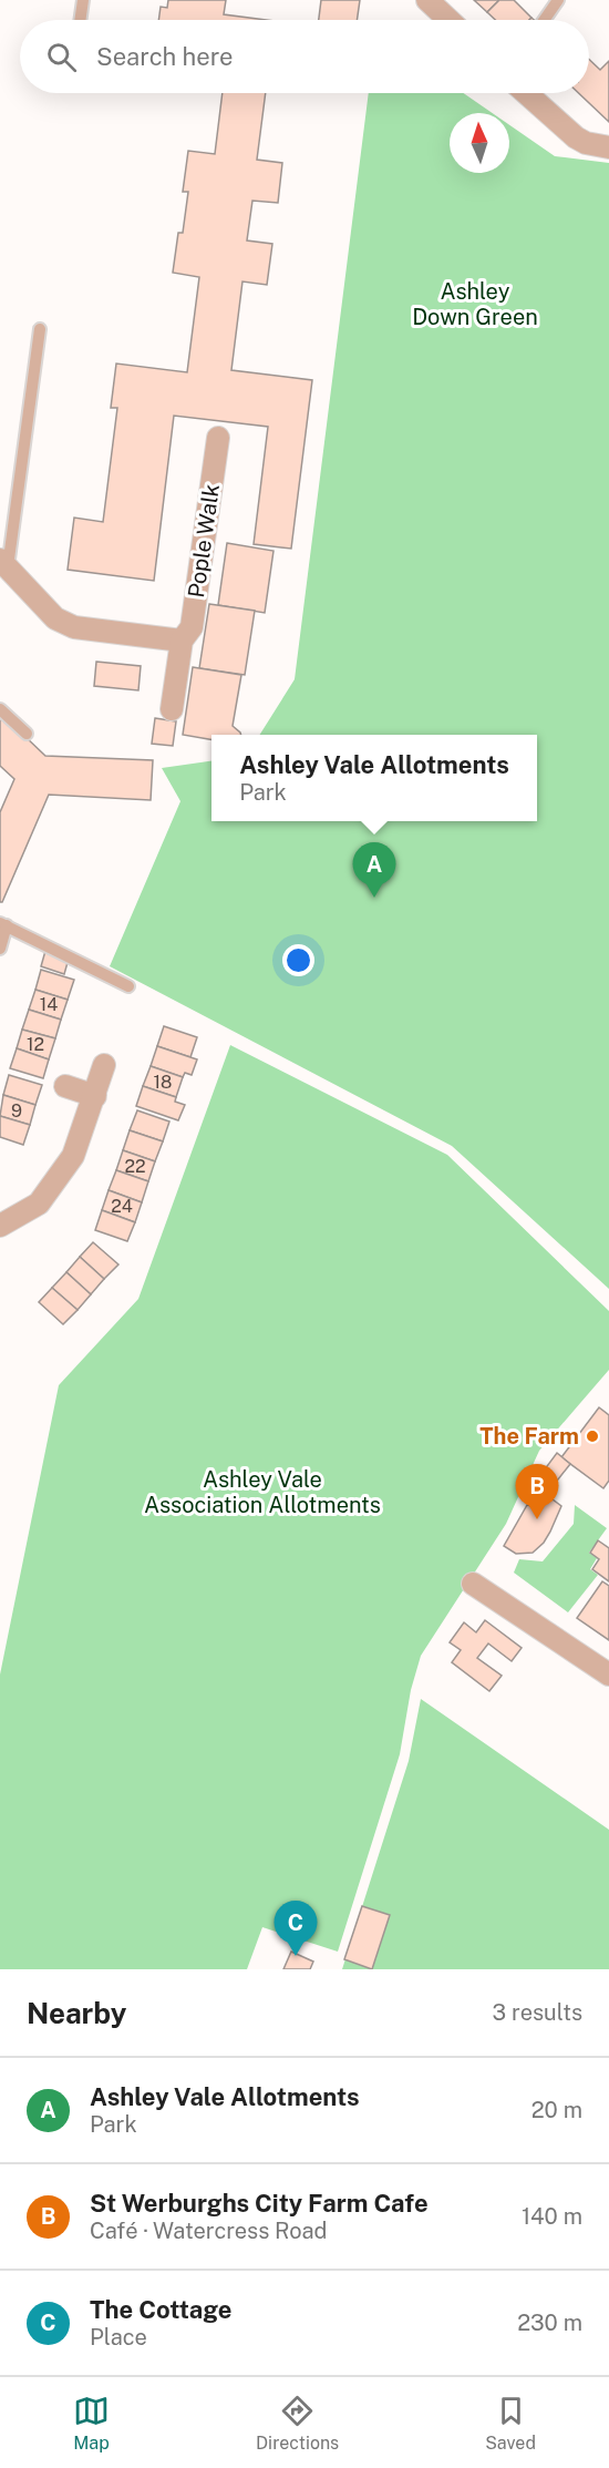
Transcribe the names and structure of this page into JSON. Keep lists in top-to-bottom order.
{
  "streets": {
    "street": ["Pople Walk"]
  },
  "parks": ["Ashley Down Green", "Ashley Vale Association Allotments"],
  "places": ["The Farm"],
  "house_numbers": [
    "14",
    "12",
    "18",
    "9",
    "22",
    "24"
  ],
  "north": "top",
  "page": {
    "search": "Search here",
    "popup": ["Ashley Vale Allotments", "Park"],
    "pins": ["A", "B", "C"],
    "heading": ["Nearby", "3 results"],
    "list": [
      {
        "mark": "A",
        "name": "Ashley Vale Allotments",
        "note": "Park",
        "value": "20 m"
      },
      {
        "mark": "B",
        "name": "St Werburghs City Farm Cafe",
        "note": "Café · Watercress Road",
        "value": "140 m"
      },
      {
        "mark": "C",
        "name": "The Cottage",
        "note": "Place",
        "value": "230 m"
      }
    ],
    "nav": ["Map", "Directions", "Saved"]
  }
}
